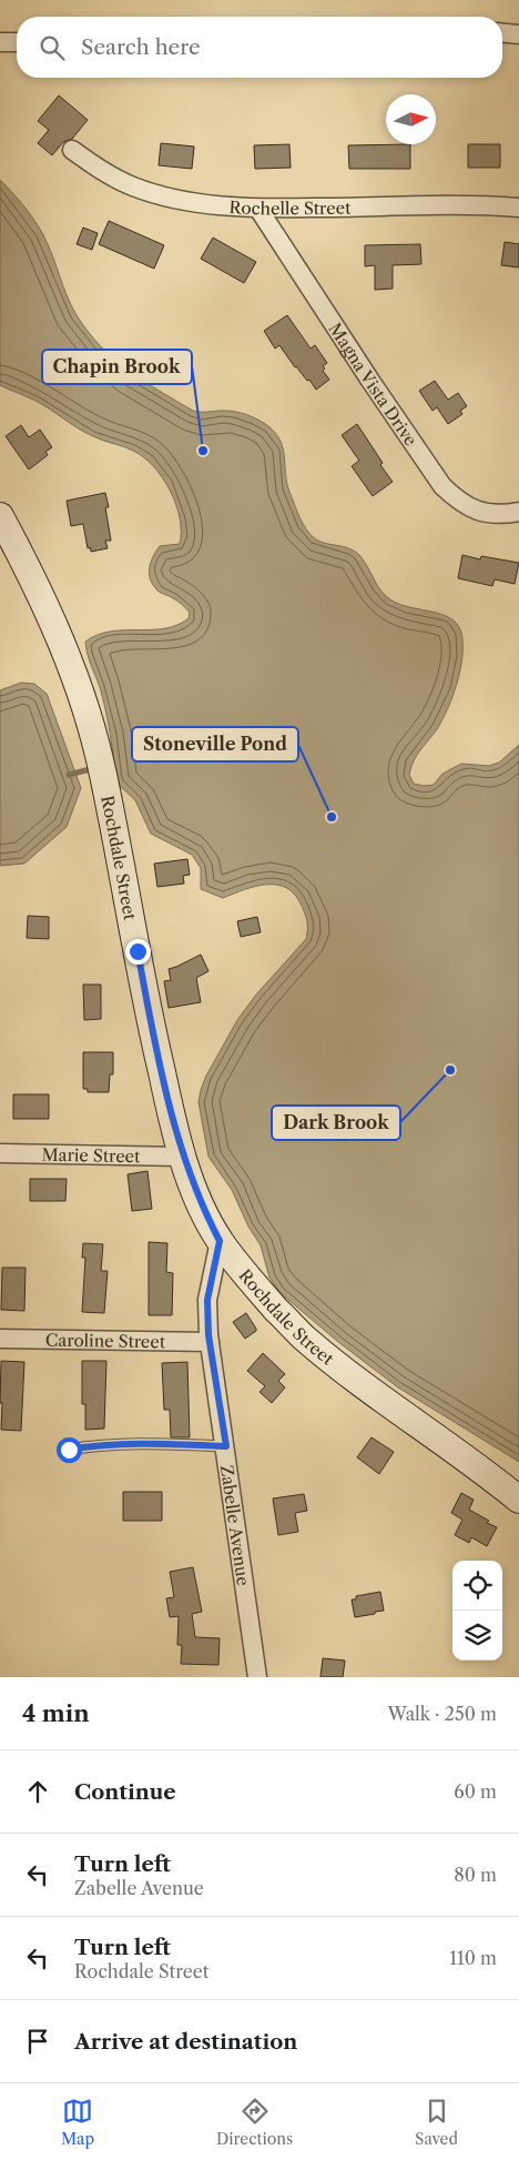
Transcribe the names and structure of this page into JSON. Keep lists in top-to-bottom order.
{
  "streets": {
    "street": [
      "Rochelle Street",
      "Magna Vista Drive",
      "Rochdale Street",
      "Marie Street",
      "Caroline Street",
      "Zabelle Avenue"
    ]
  },
  "crossings": [
    ["Rochelle Street", "Magna Vista Drive"],
    ["Rochdale Street", "Marie Street"],
    ["Rochdale Street", "Zabelle Avenue"],
    ["Caroline Street", "Zabelle Avenue"]
  ],
  "places": ["Chapin Brook", "Stoneville Pond", "Dark Brook"],
  "north": "right",
  "page": {
    "search": "Search here",
    "heading": ["4 min", "Walk · 250 m"],
    "list": [
      ["Continue", "60 m"],
      ["Turn left", "Zabelle Avenue", "80 m"],
      ["Turn left", "Rochdale Street", "110 m"],
      "Arrive at destination"
    ],
    "nav": ["Map", "Directions", "Saved"]
  }
}
